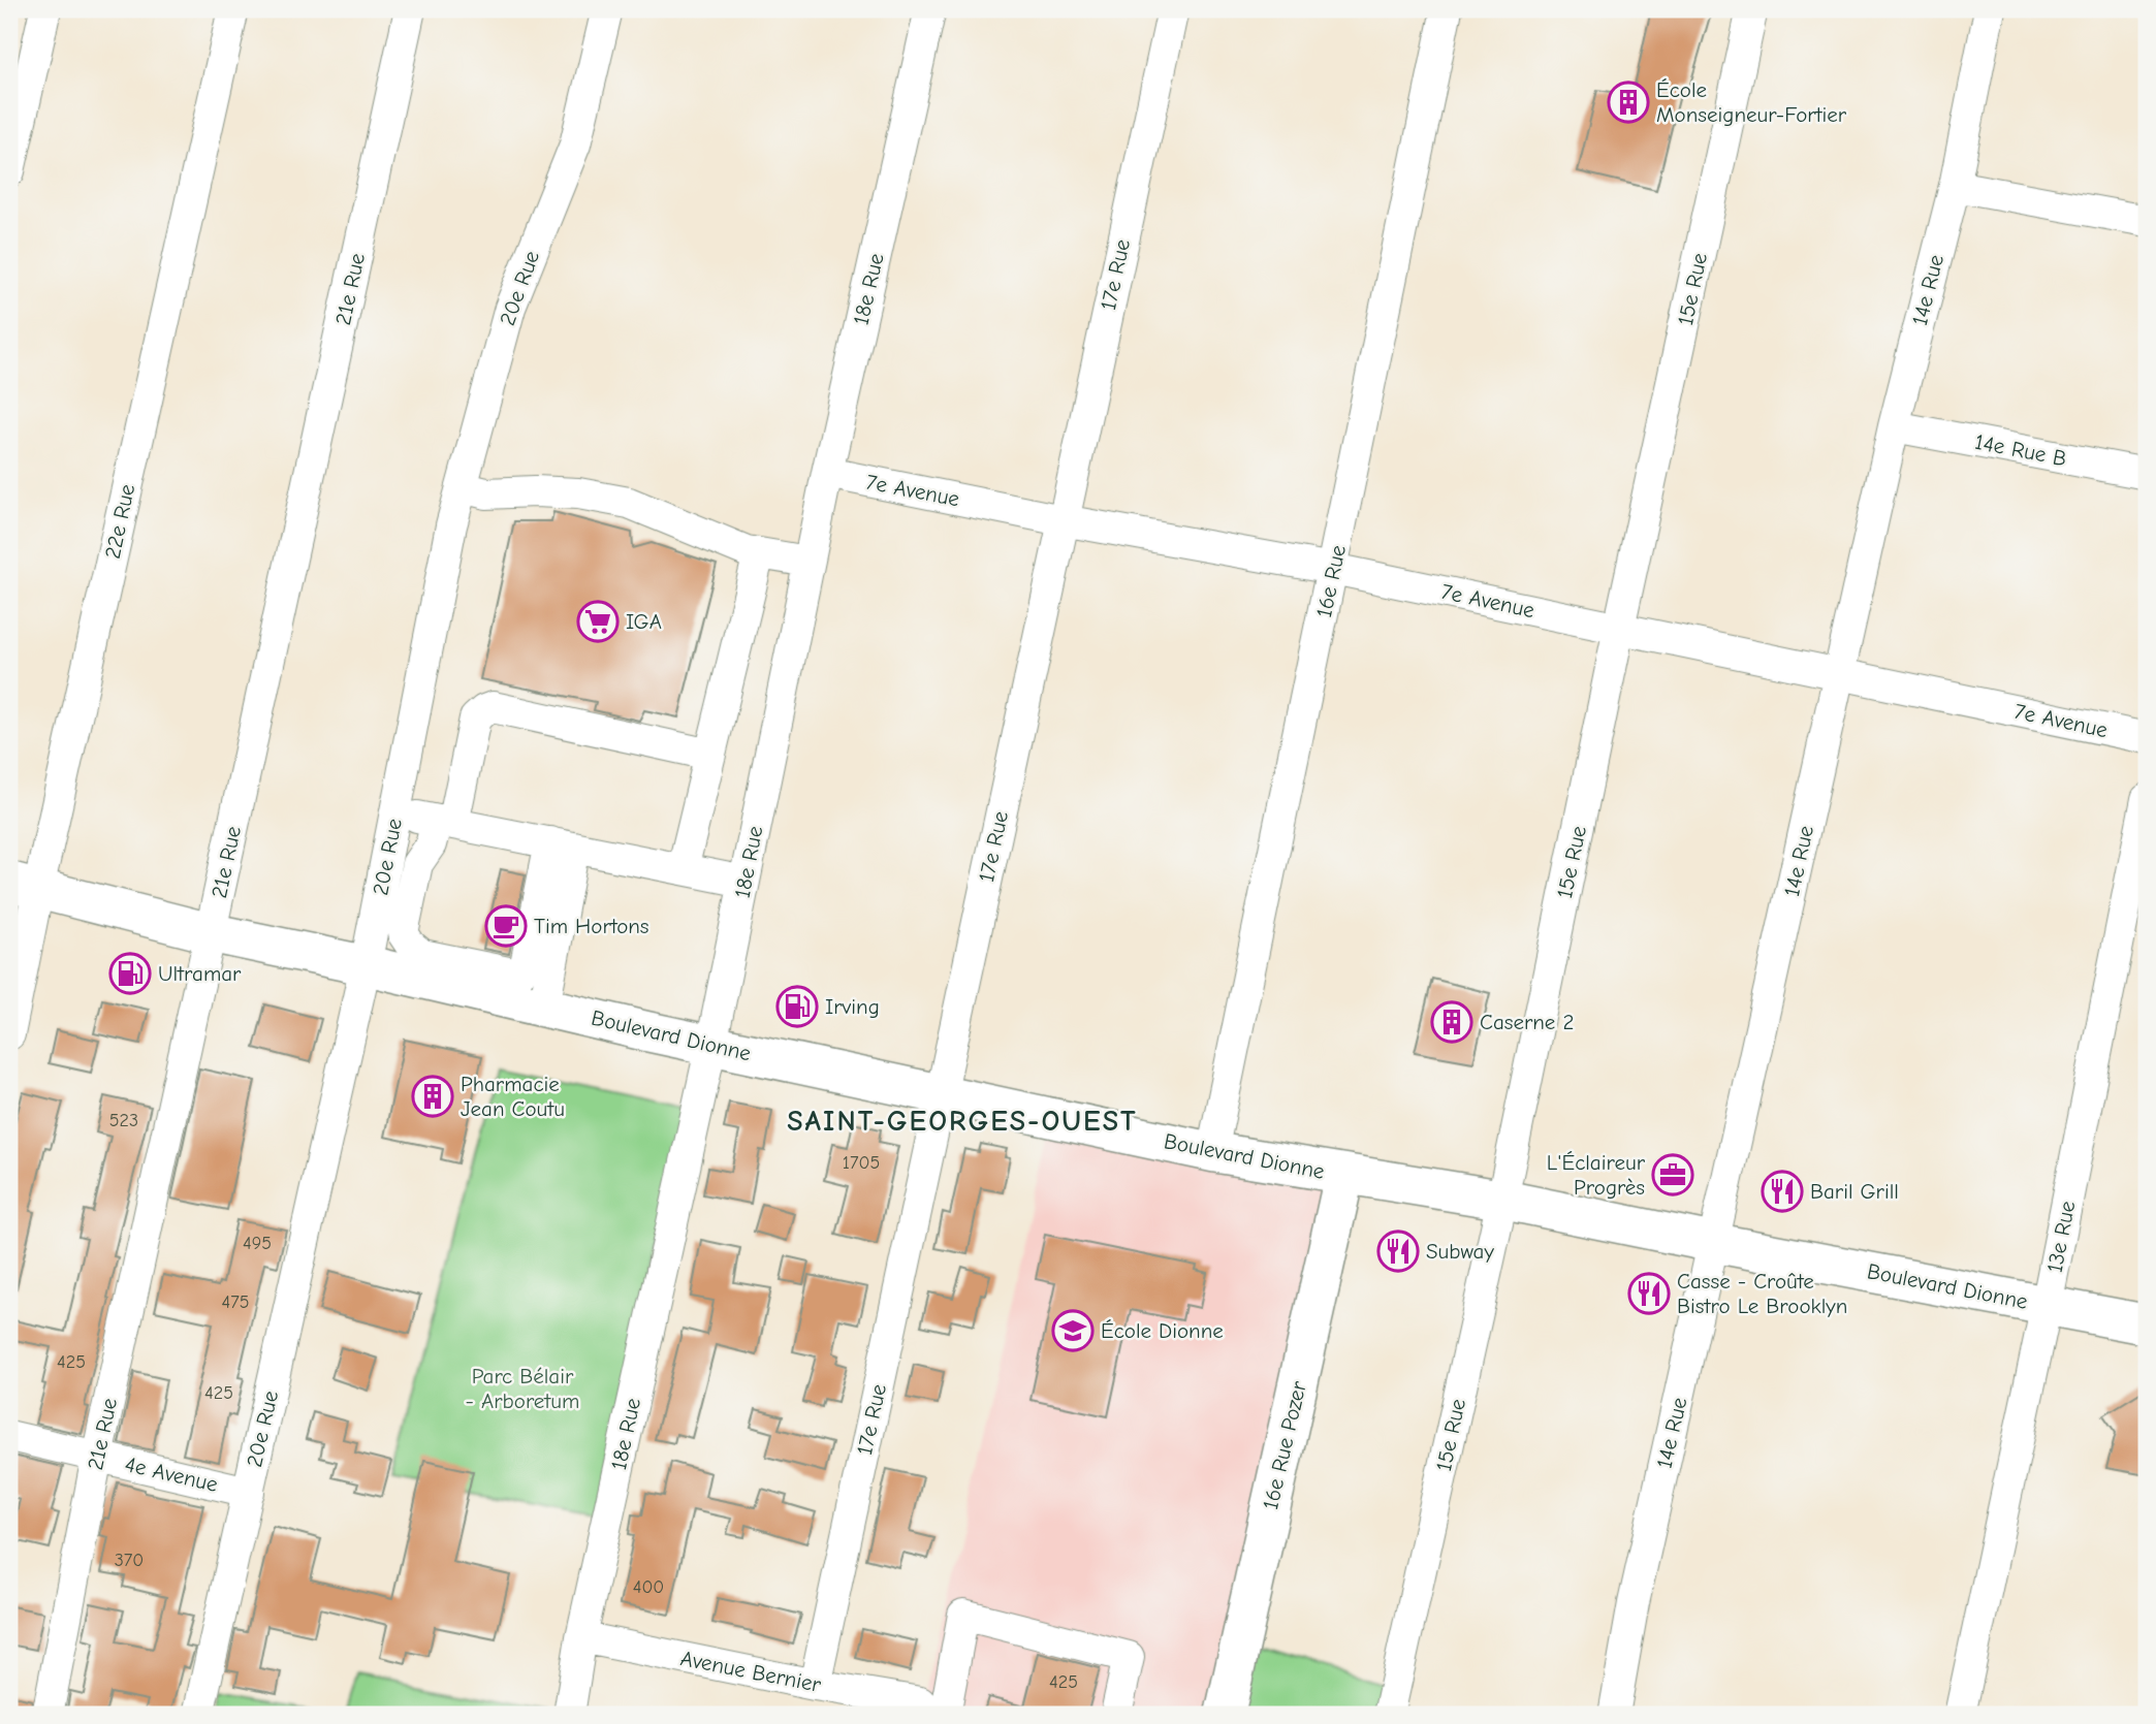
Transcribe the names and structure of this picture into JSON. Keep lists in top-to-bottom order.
{
  "streets": {
    "main road": ["Boulevard Dionne", "16e Rue Pozer"],
    "street": [
      "17e Rue",
      "20e Rue",
      "21e Rue",
      "18e Rue",
      "15e Rue",
      "14e Rue",
      "14e Rue B",
      "7e Avenue",
      "22e Rue",
      "16e Rue",
      "13e Rue",
      "4e Avenue",
      "Avenue Bernier"
    ]
  },
  "crossings": [
    ["17e Rue", "7e Avenue"],
    ["17e Rue", "Boulevard Dionne"],
    ["17e Rue", "Avenue Bernier"],
    ["20e Rue", "Boulevard Dionne"],
    ["20e Rue", "4e Avenue"],
    ["21e Rue", "Boulevard Dionne"],
    ["21e Rue", "4e Avenue"],
    ["18e Rue", "7e Avenue"],
    ["18e Rue", "Boulevard Dionne"],
    ["18e Rue", "Avenue Bernier"],
    ["15e Rue", "7e Avenue"],
    ["15e Rue", "Boulevard Dionne"],
    ["14e Rue", "14e Rue B"],
    ["14e Rue", "7e Avenue"],
    ["14e Rue", "Boulevard Dionne"],
    ["7e Avenue", "16e Rue"],
    ["22e Rue", "Boulevard Dionne"],
    ["16e Rue", "Boulevard Dionne"],
    ["Boulevard Dionne", "13e Rue"],
    ["Boulevard Dionne", "16e Rue Pozer"]
  ],
  "districts": ["SAINT-GEORGES-OUEST"],
  "parks": ["Parc Bélair - Arboretum"],
  "places": {
    "building": ["École Monseigneur-Fortier", "Caserne 2", "Pharmacie Jean Coutu"],
    "supermarket": ["IGA"],
    "cafe": ["Tim Hortons"],
    "fuel station": ["Ultramar", "Irving"],
    "office": ["L'Éclaireur Progrès"],
    "restaurant": ["Baril Grill", "Subway", "Casse - Croûte Bistro Le Brooklyn"],
    "school or university": ["École Dionne"]
  },
  "house_numbers": [
    "523",
    "1705",
    "495",
    "475",
    "425",
    "425",
    "370",
    "400",
    "425"
  ]
}
